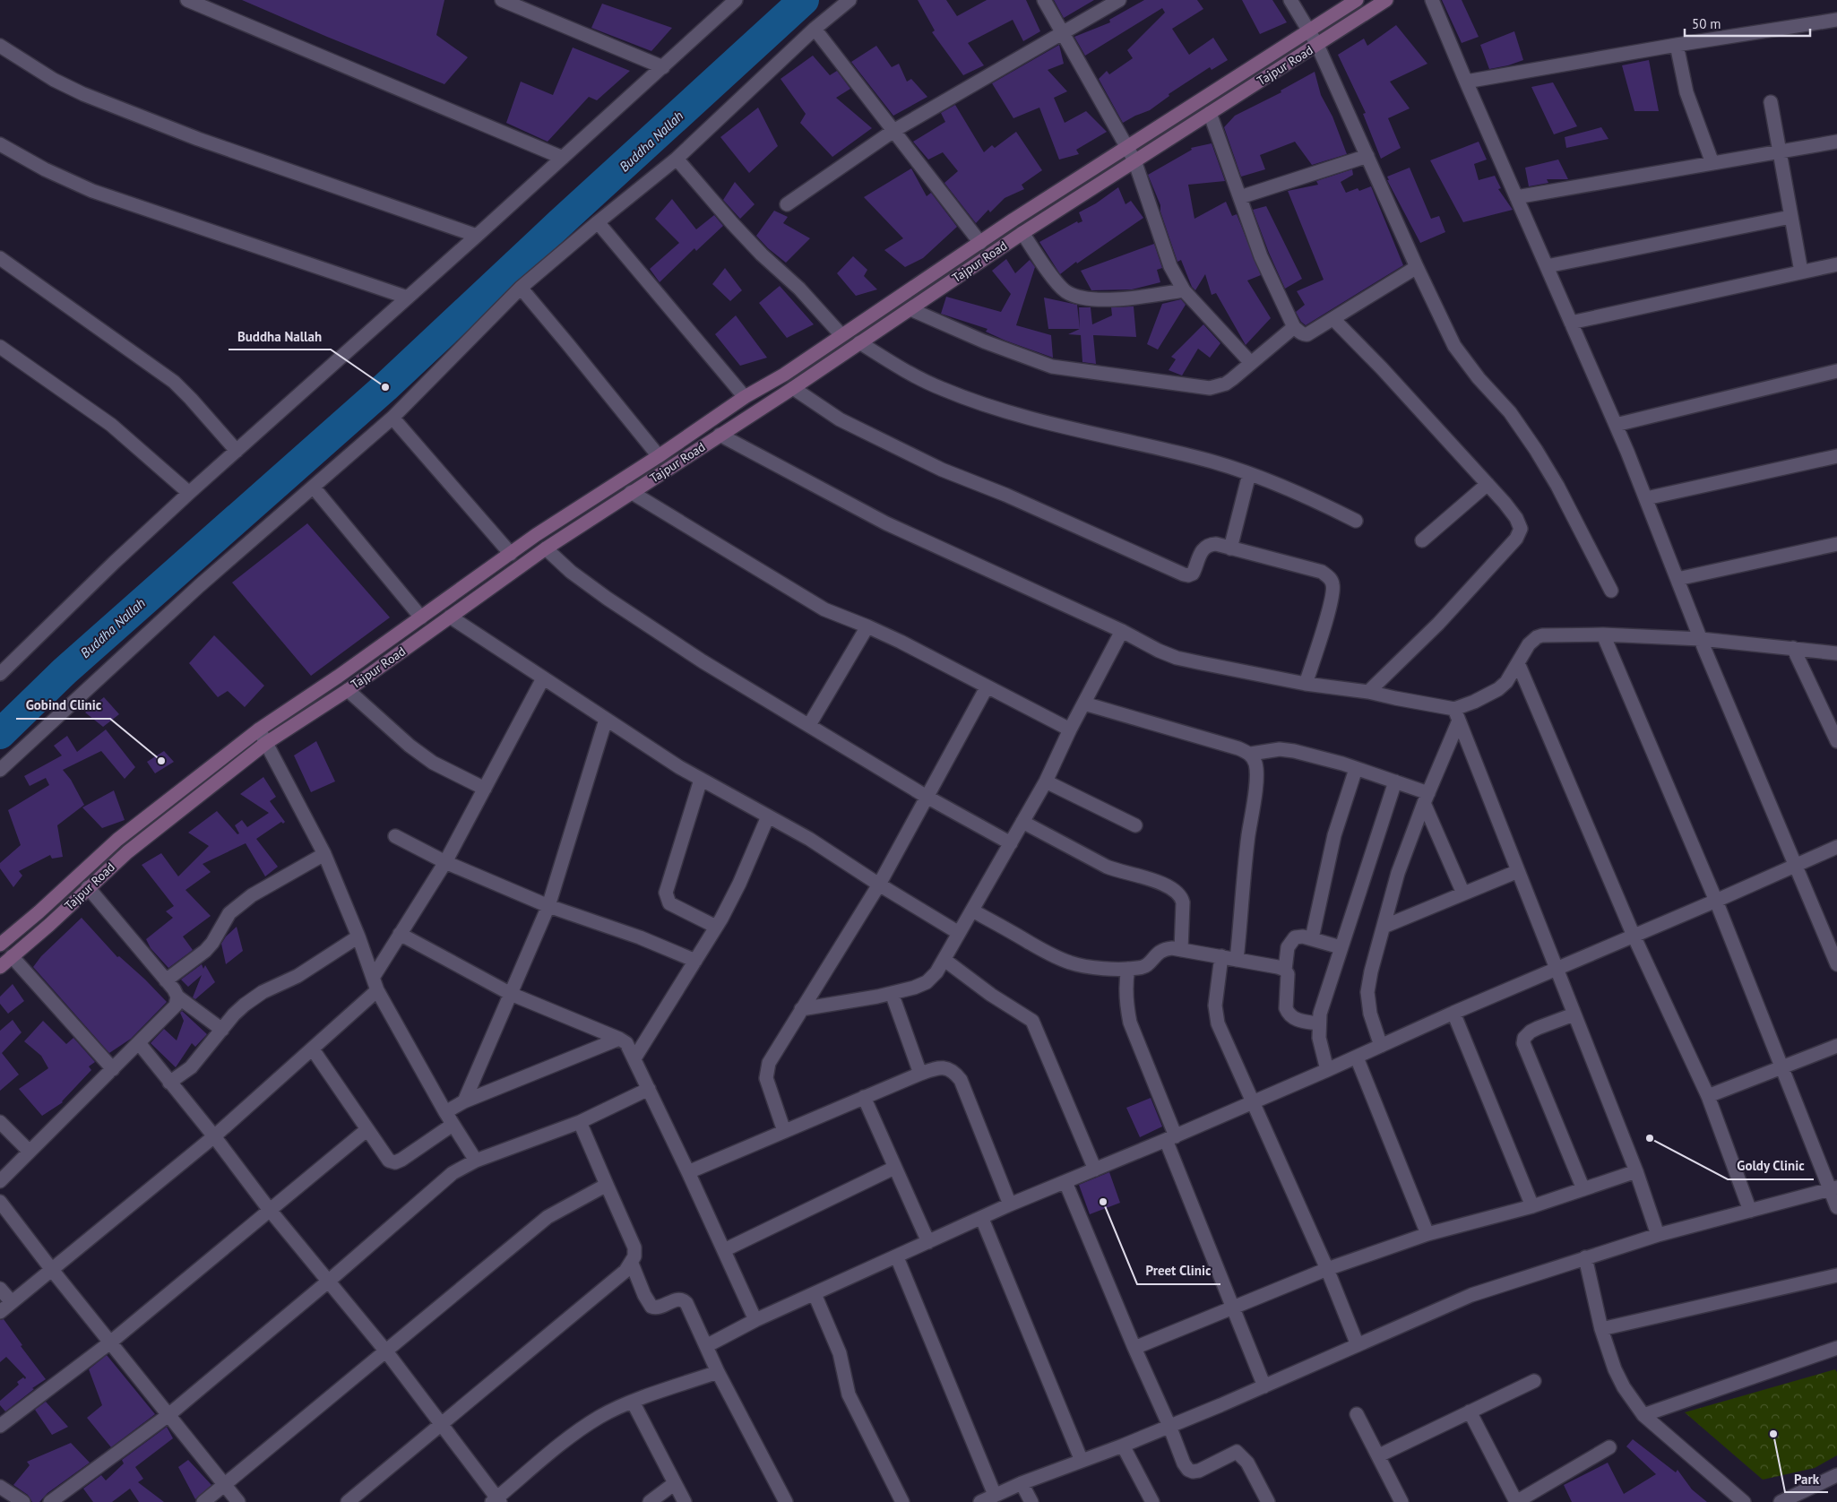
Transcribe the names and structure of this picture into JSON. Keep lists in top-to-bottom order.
{
  "streets": {
    "main road": ["Tajpur Road"]
  },
  "water": ["Buddha Nallah"],
  "places": [
    "Buddha Nallah",
    "Gobind Clinic",
    "Goldy Clinic",
    "Preet Clinic",
    "Park"
  ],
  "scale_bar": "50 m"
}
